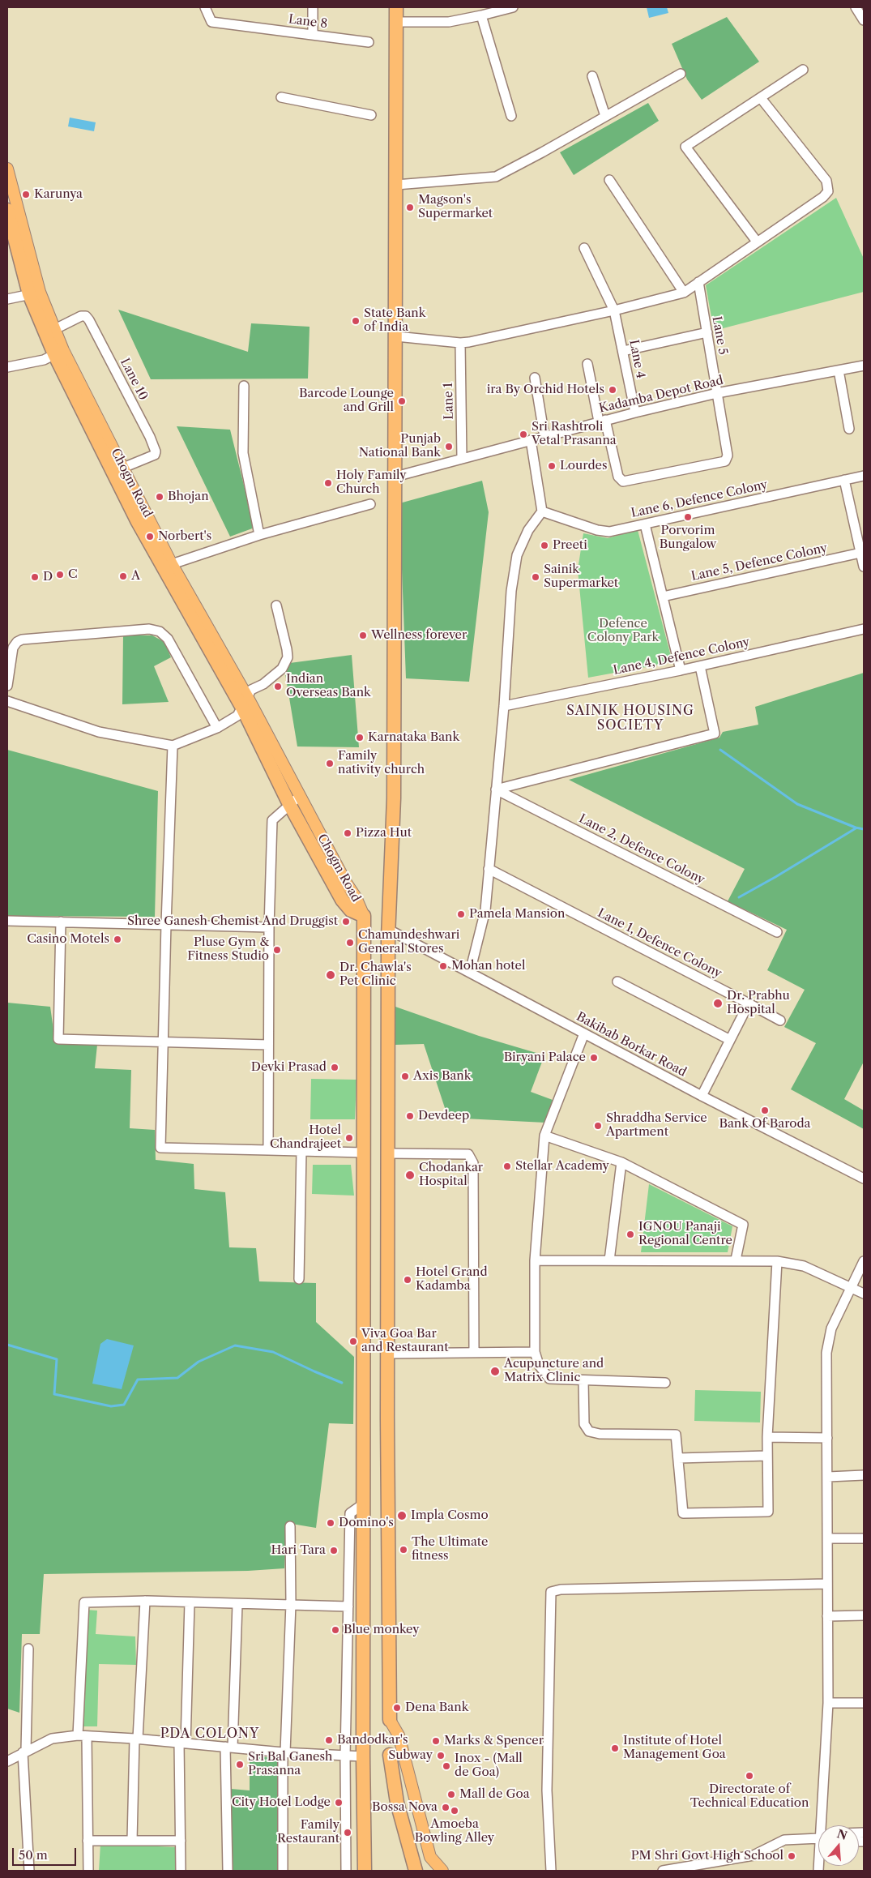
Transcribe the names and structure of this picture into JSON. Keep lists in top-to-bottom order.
{
  "streets": {
    "highway": ["Chogm Road"],
    "street": [
      "Lane 8",
      "Lane 5",
      "Lane 4",
      "Lane 10",
      "Kadamba Depot Road",
      "Lane 1",
      "Lane 6, Defence Colony",
      "Lane 5, Defence Colony",
      "Lane 4, Defence Colony",
      "Lane 2, Defence Colony",
      "Lane 1, Defence Colony",
      "Bakibab Borkar Road"
    ]
  },
  "crossings": [
    ["Lane 5", "Kadamba Depot Road"],
    ["Lane 4", "Kadamba Depot Road"],
    ["Lane 10", "Chogm Road"],
    ["Kadamba Depot Road", "Lane 1"]
  ],
  "districts": ["SAINIK HOUSING SOCIETY", "PDA COLONY"],
  "parks": ["Defence Colony Park"],
  "places": [
    "Karunya",
    "Magson's Supermarket",
    "State Bank of India",
    "ira By Orchid Hotels",
    "Barcode Lounge and Grill",
    "Sri Rashtroli Vetal Prasanna",
    "Punjab National Bank",
    "Lourdes",
    "Holy Family Church",
    "Bhojan",
    "Porvorim Bungalow",
    "Norbert's",
    "Preeti",
    "C",
    "A",
    "D",
    "Sainik Supermarket",
    "Wellness forever",
    "Indian Overseas Bank",
    "Karnataka Bank",
    "Family nativity church",
    "Pizza Hut",
    "Pamela Mansion",
    "Shree Ganesh Chemist And Druggist",
    "Casino Motels",
    "Chamundeshwari General Stores",
    "Pluse Gym & Fitness Studio",
    "Mohan hotel",
    "Dr. Chawla's Pet Clinic",
    "Dr. Prabhu Hospital",
    "Biryani Palace",
    "Devki Prasad",
    "Axis Bank",
    "Bank Of Baroda",
    "Devdeep",
    "Shraddha Service Apartment",
    "Hotel Chandrajeet",
    "Stellar Academy",
    "Chodankar Hospital",
    "IGNOU Panaji Regional Centre",
    "Hotel Grand Kadamba",
    "Viva Goa Bar and Restaurant",
    "Acupuncture and Matrix Clinic",
    "Impla Cosmo",
    "Domino's",
    "The Ultimate fitness",
    "Hari Tara",
    "Blue monkey",
    "Dena Bank",
    "Bandodkar's",
    "Marks & Spencer",
    "Institute of Hotel Management Goa",
    "Subway",
    "Sri Bal Ganesh Prasanna",
    "Inox - (Mall de Goa)",
    "Directorate of Technical Education",
    "Mall de Goa",
    "City Hotel Lodge",
    "Bossa Nova",
    "Amoeba Bowling Alley",
    "Family Restaurant",
    "PM Shri Govt High School"
  ],
  "scale_bar": "50 m",
  "north": "top"
}
